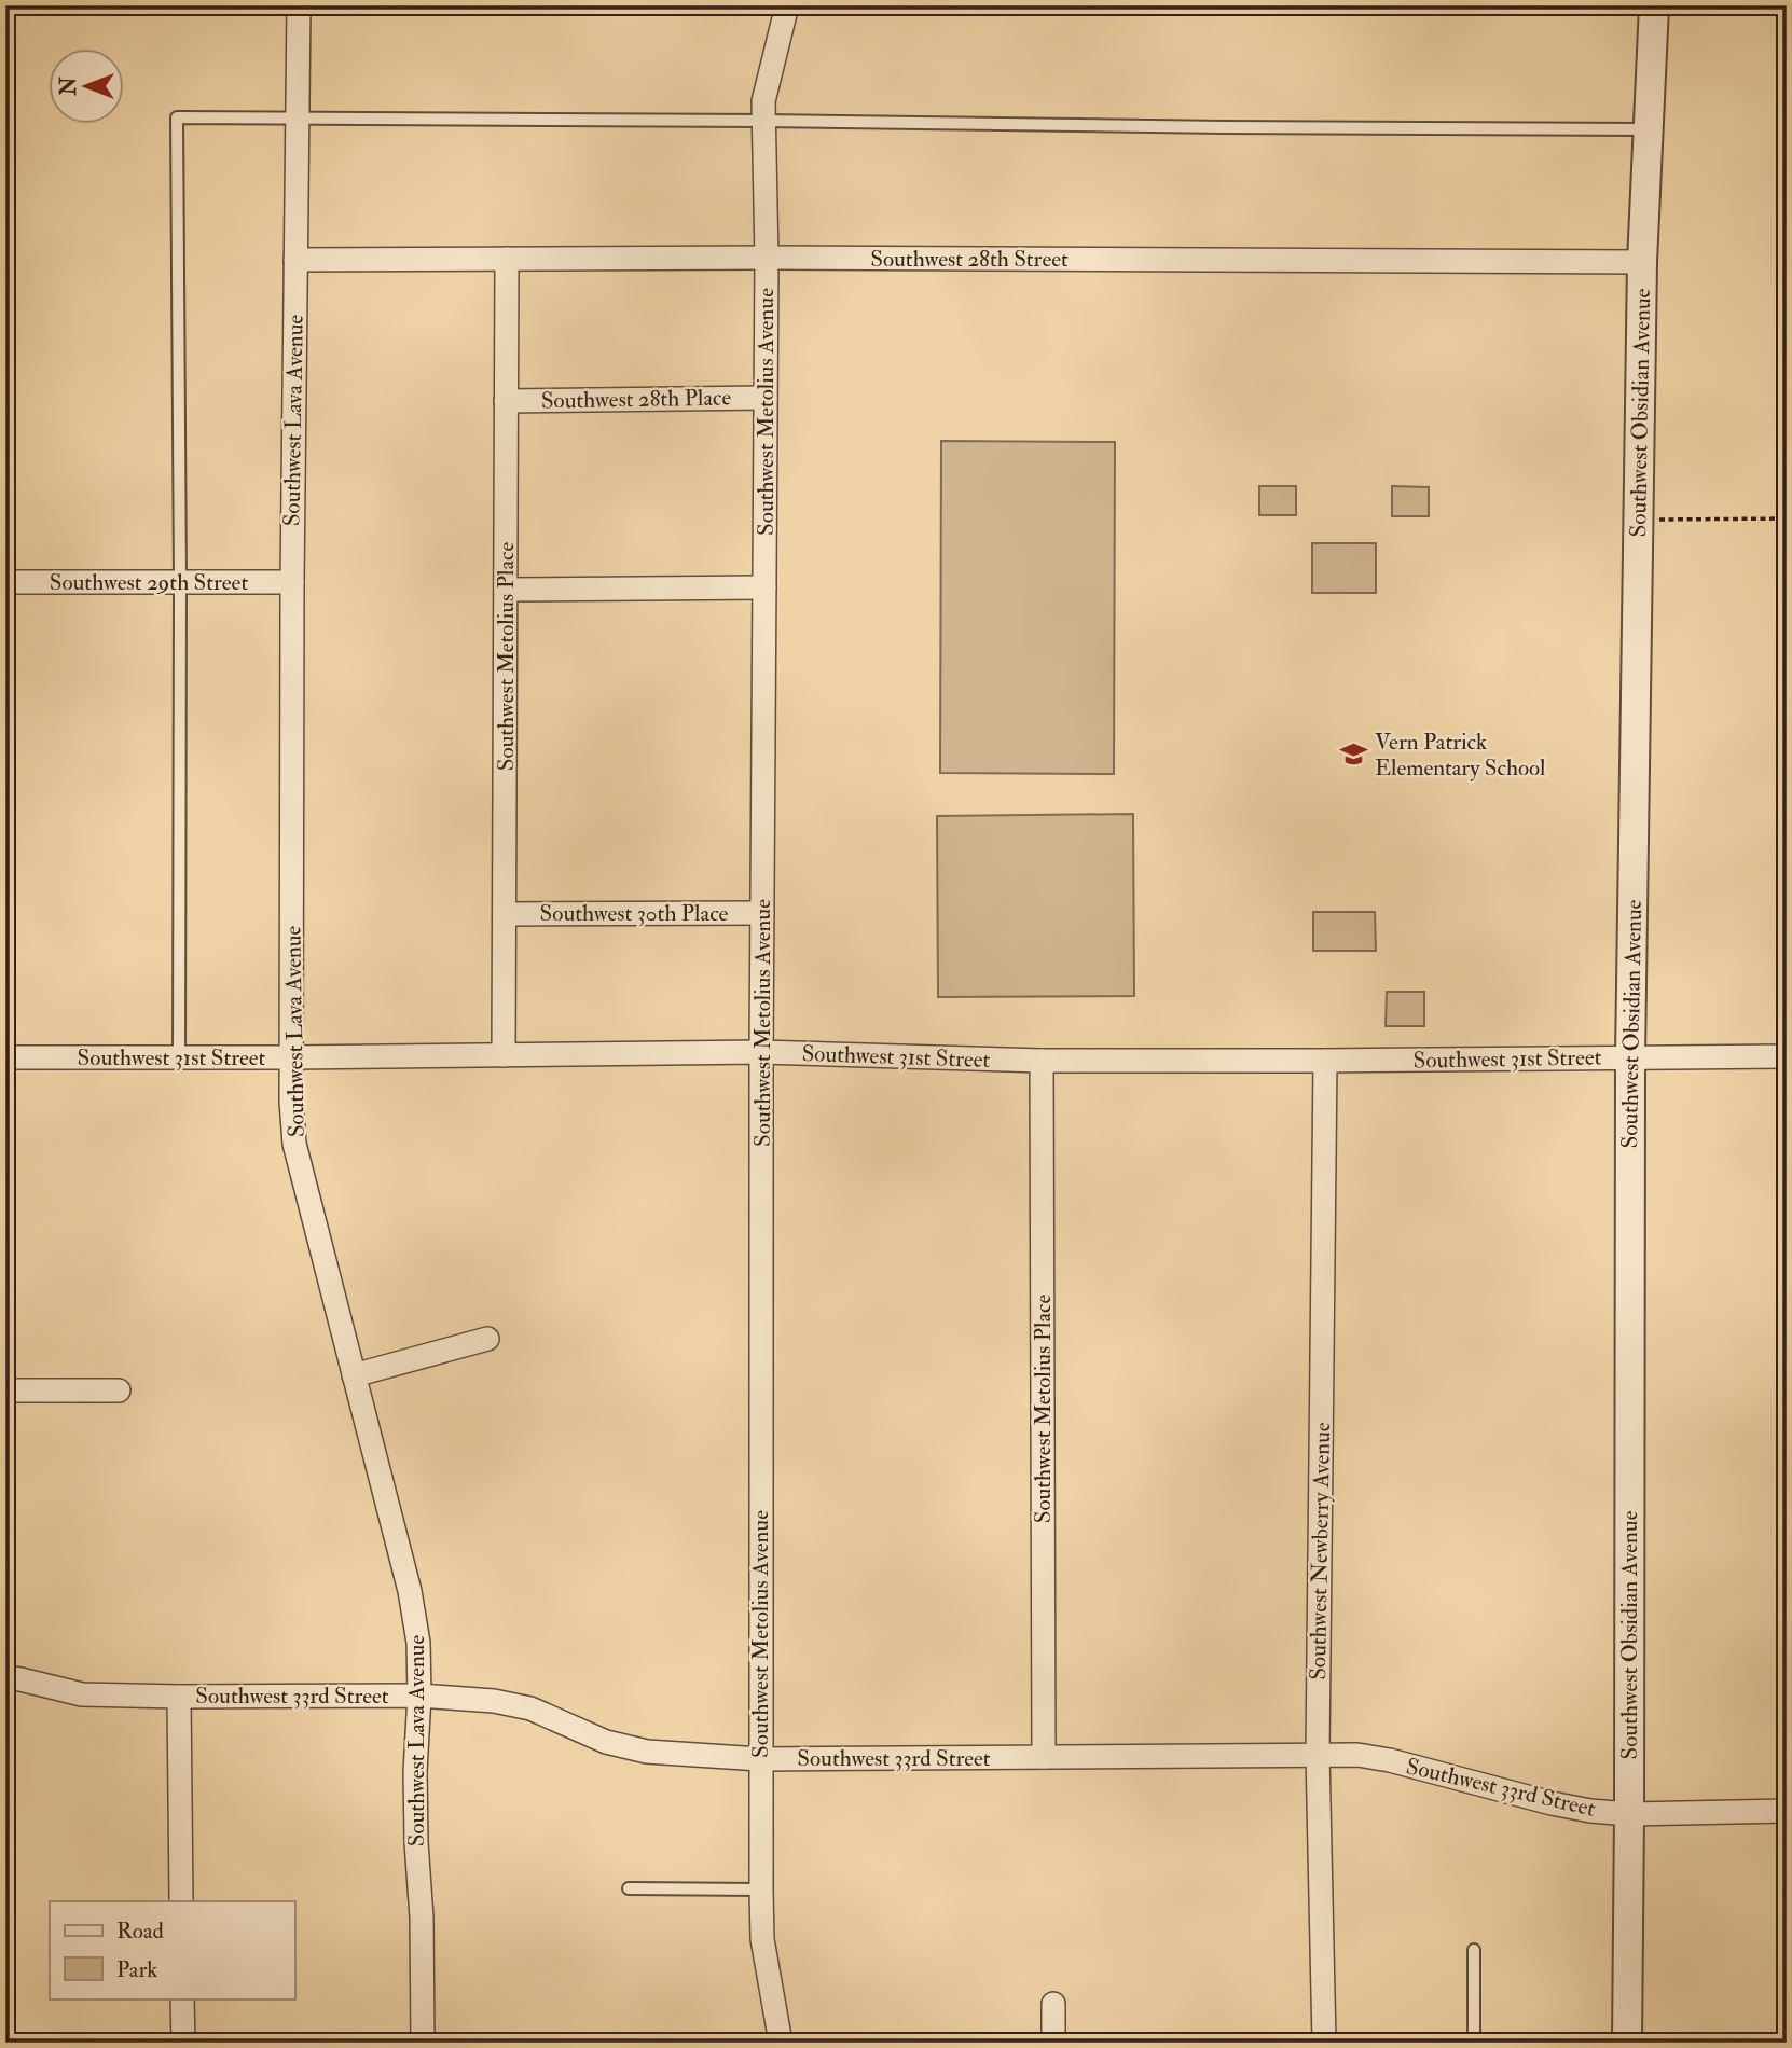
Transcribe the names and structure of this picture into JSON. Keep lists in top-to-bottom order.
{
  "streets": {
    "street": [
      "Southwest 28th Street",
      "Southwest 28th Place",
      "Southwest Metolius Avenue",
      "Southwest Obsidian Avenue",
      "Southwest Lava Avenue",
      "Southwest 29th Street",
      "Southwest Metolius Place",
      "Southwest 30th Place",
      "Southwest 31st Street",
      "Southwest Newberry Avenue",
      "Southwest 33rd Street"
    ]
  },
  "crossings": [
    ["Southwest 28th Street", "Southwest Metolius Avenue"],
    ["Southwest 28th Street", "Southwest Obsidian Avenue"],
    ["Southwest 28th Street", "Southwest Lava Avenue"],
    ["Southwest 28th Street", "Southwest Metolius Place"],
    ["Southwest 28th Place", "Southwest Metolius Avenue"],
    ["Southwest 28th Place", "Southwest Metolius Place"],
    ["Southwest Metolius Avenue", "Southwest 30th Place"],
    ["Southwest Metolius Avenue", "Southwest 31st Street"],
    ["Southwest Metolius Avenue", "Southwest 33rd Street"],
    ["Southwest Obsidian Avenue", "Southwest 31st Street"],
    ["Southwest Obsidian Avenue", "Southwest 33rd Street"],
    ["Southwest Lava Avenue", "Southwest 29th Street"],
    ["Southwest Lava Avenue", "Southwest 31st Street"],
    ["Southwest Lava Avenue", "Southwest 33rd Street"],
    ["Southwest Metolius Place", "Southwest 30th Place"],
    ["Southwest Metolius Place", "Southwest 31st Street"],
    ["Southwest Metolius Place", "Southwest 33rd Street"],
    ["Southwest 31st Street", "Southwest Newberry Avenue"],
    ["Southwest Newberry Avenue", "Southwest 33rd Street"]
  ],
  "places": {
    "school or university": ["Vern Patrick Elementary School"]
  },
  "legend": ["Road", "Park"],
  "north": "left"
}
